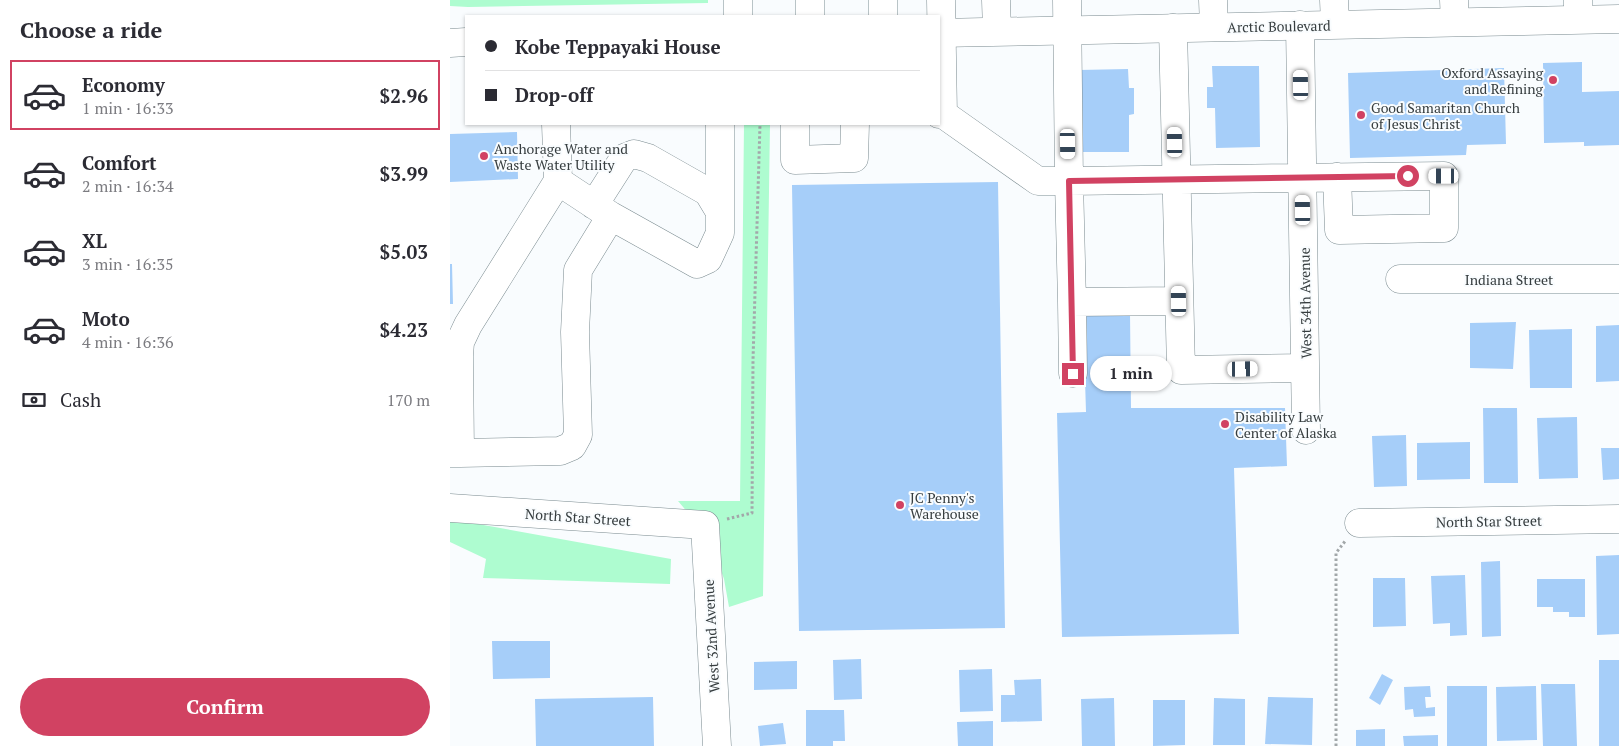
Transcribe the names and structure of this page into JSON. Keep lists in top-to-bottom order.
{
  "streets": {
    "street": [
      "Arctic Boulevard",
      "Indiana Street",
      "West 34th Avenue",
      "North Star Street",
      "West 32nd Avenue"
    ]
  },
  "crossings": [
    ["Arctic Boulevard", "West 34th Avenue"],
    ["North Star Street", "West 32nd Avenue"]
  ],
  "places": [
    "Oxford Assaying and Refining",
    "Good Samaritan Church of Jesus Christ",
    "Anchorage Water and Waste Water Utility",
    "Disability Law Center of Alaska",
    "JC Penny's Warehouse"
  ],
  "page": {
    "heading": "Choose a ride",
    "banner": ["Kobe Teppayaki House", "Drop-off"],
    "list": [
      {
        "name": "Economy",
        "note": "1 min · 16:33",
        "value": "$2.96"
      },
      {
        "name": "Comfort",
        "note": "2 min · 16:34",
        "value": "$3.99"
      },
      {
        "name": "XL",
        "note": "3 min · 16:35",
        "value": "$5.03"
      },
      {
        "name": "Moto",
        "note": "4 min · 16:36",
        "value": "$4.23"
      }
    ],
    "bubble": "1 min",
    "pay": ["Cash", "170 m"],
    "buttons": "Confirm"
  }
}
